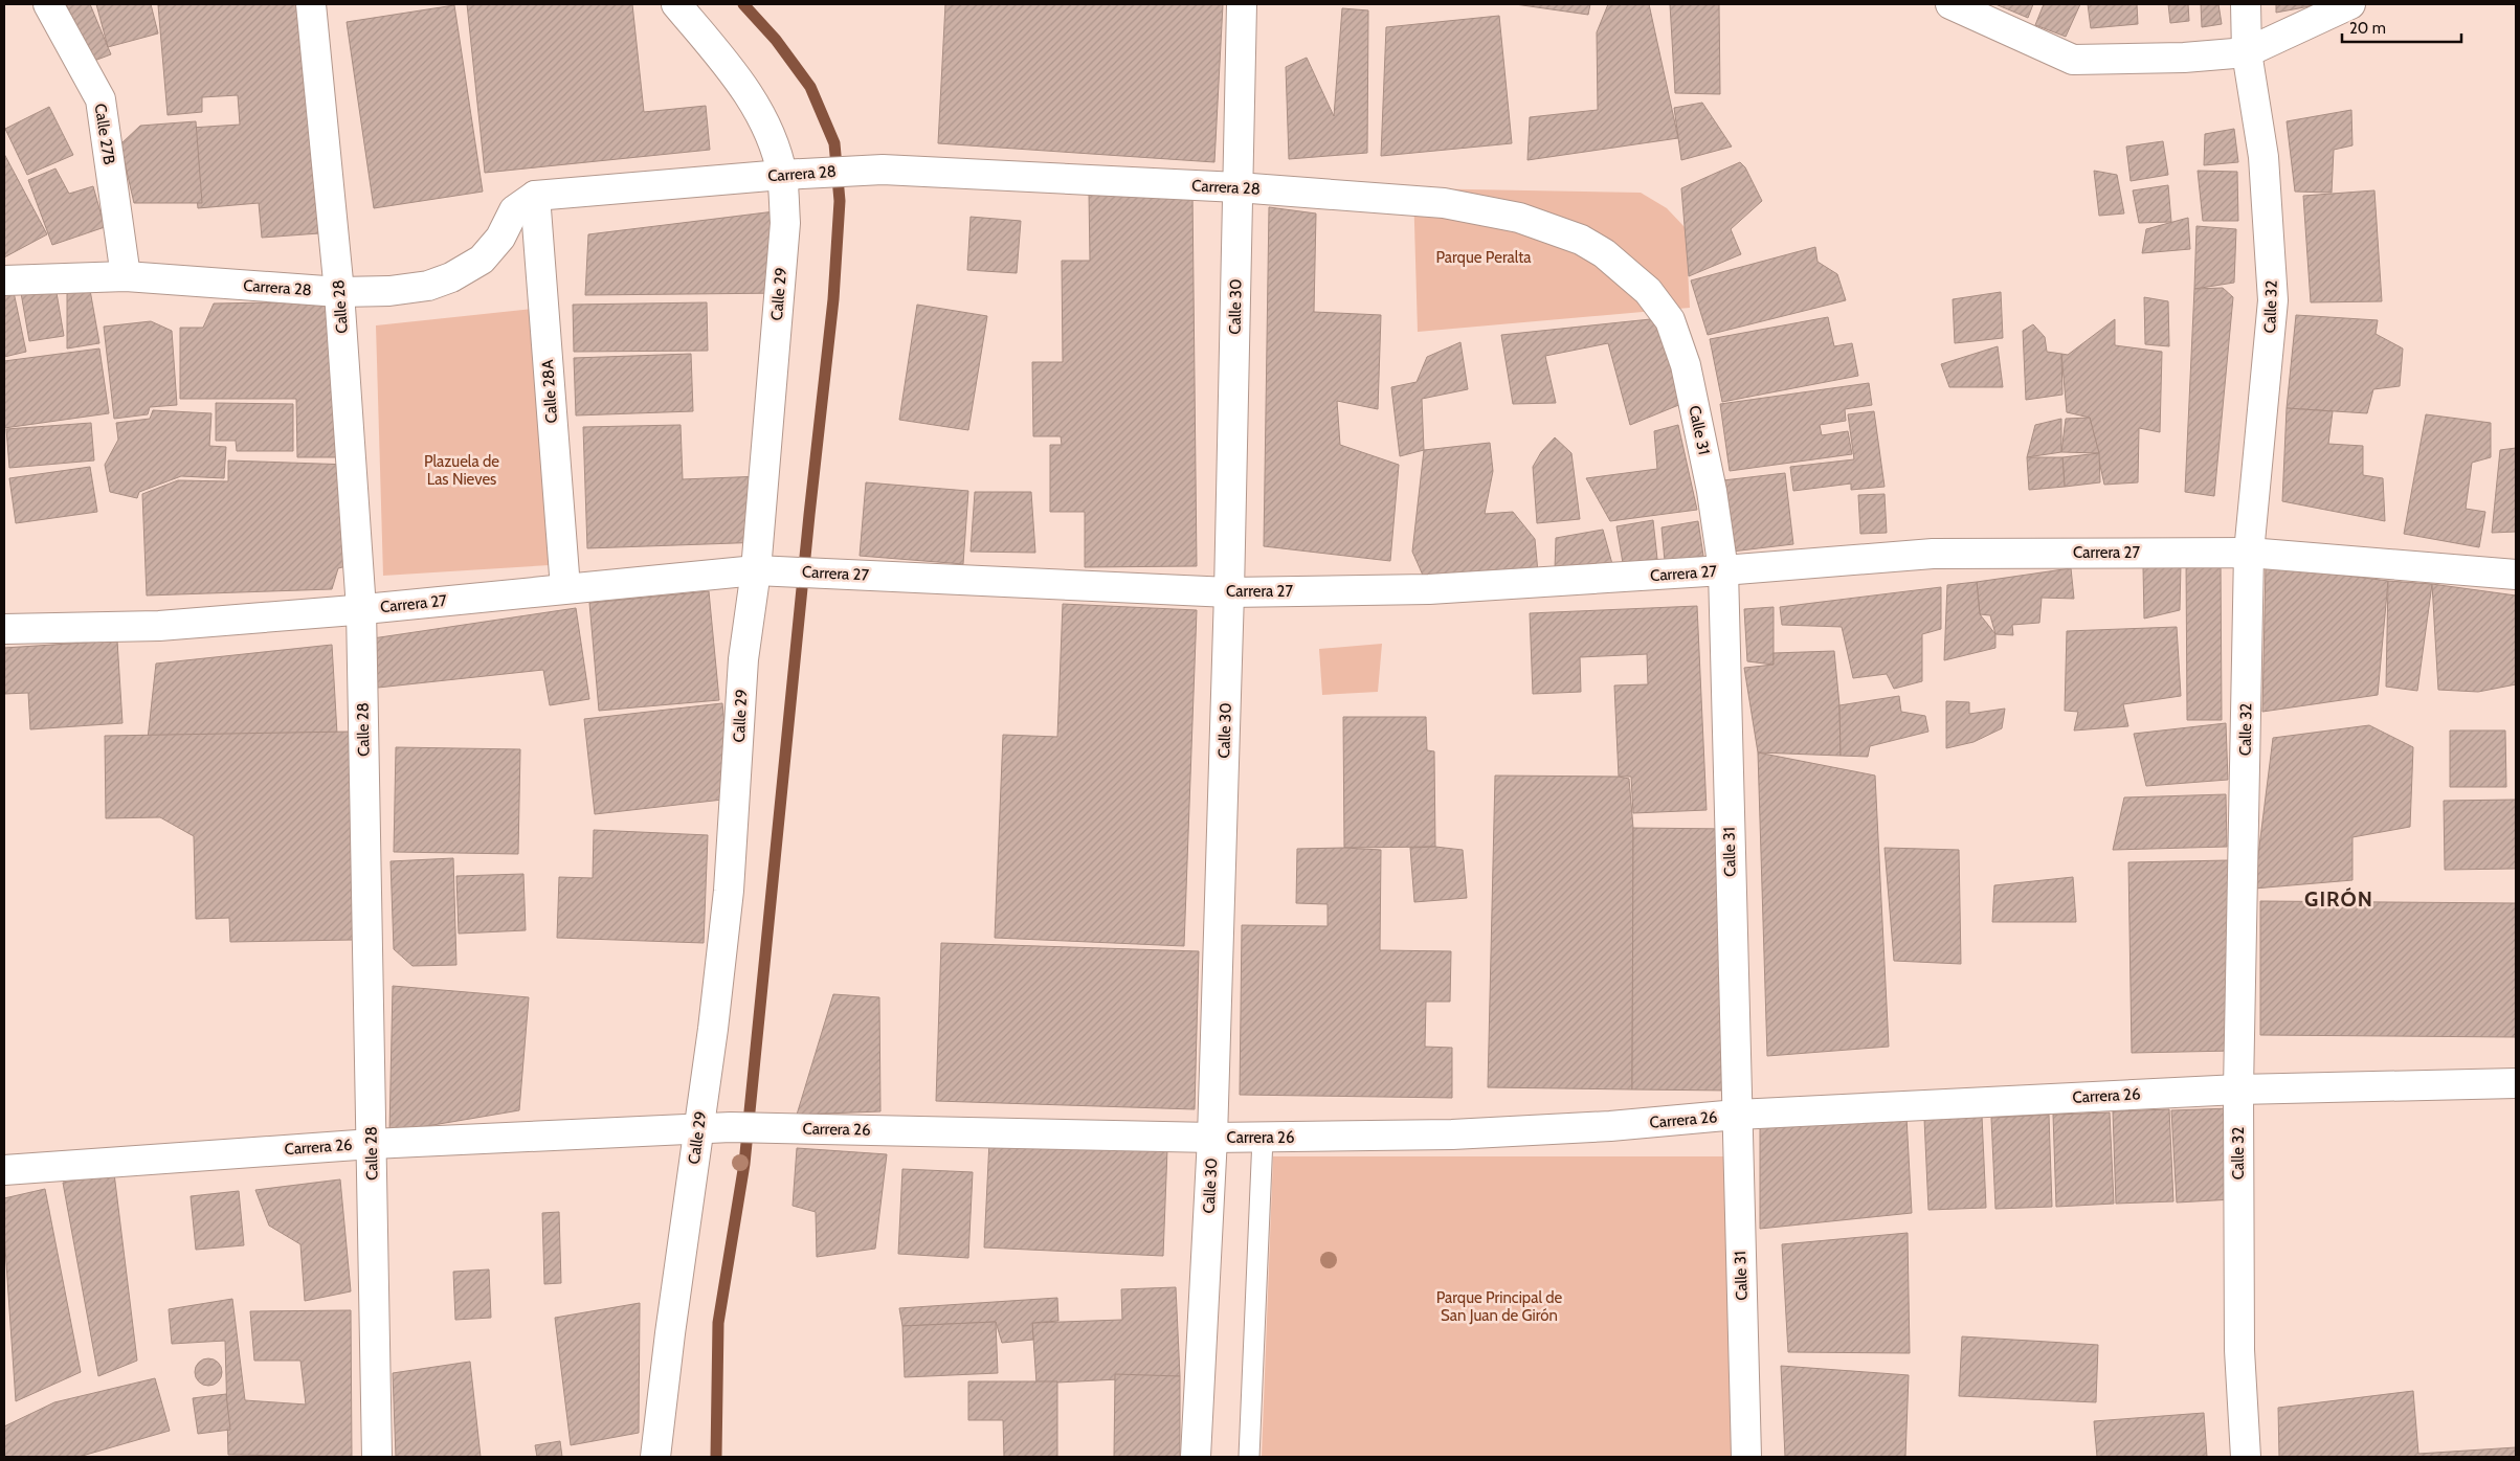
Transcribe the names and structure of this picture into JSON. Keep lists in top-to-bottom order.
{
  "streets": {
    "street": [
      "Calle 27B",
      "Carrera 28",
      "Calle 29",
      "Calle 28",
      "Calle 30",
      "Calle 32",
      "Calle 28A",
      "Calle 31",
      "Carrera 27",
      "Carrera 26"
    ]
  },
  "crossings": [
    ["Calle 27B", "Carrera 28"],
    ["Carrera 28", "Calle 29"],
    ["Carrera 28", "Calle 28"],
    ["Carrera 28", "Calle 30"],
    ["Carrera 28", "Calle 28A"],
    ["Carrera 28", "Calle 31"],
    ["Calle 29", "Carrera 27"],
    ["Calle 29", "Carrera 26"],
    ["Calle 28", "Carrera 27"],
    ["Calle 28", "Carrera 26"],
    ["Calle 30", "Carrera 27"],
    ["Calle 30", "Carrera 26"],
    ["Calle 32", "Carrera 27"],
    ["Calle 32", "Carrera 26"],
    ["Calle 28A", "Carrera 27"],
    ["Calle 31", "Carrera 27"],
    ["Calle 31", "Carrera 26"]
  ],
  "districts": ["GIRÓN"],
  "parks": ["Parque Peralta", "Plazuela de Las Nieves", "Parque Principal de San Juan de Girón"],
  "scale_bar": "20 m"
}
